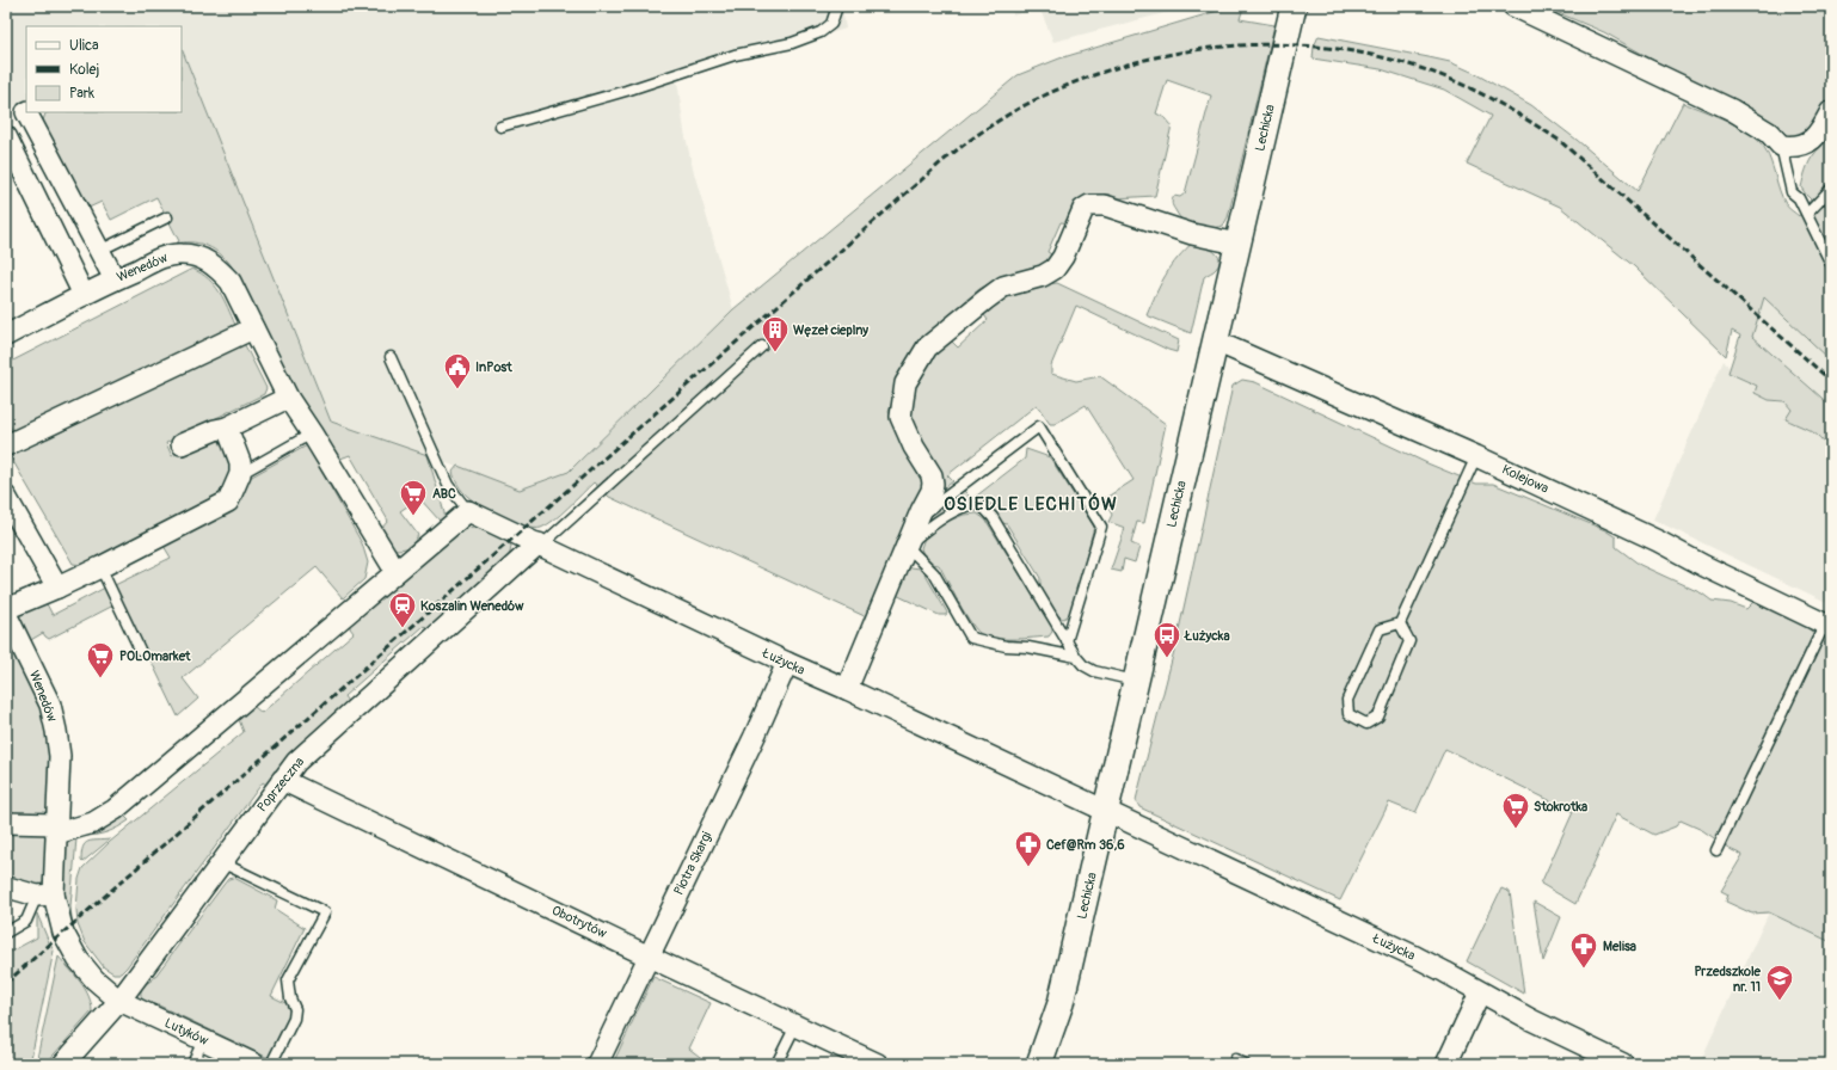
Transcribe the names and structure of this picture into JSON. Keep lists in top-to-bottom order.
{
  "streets": {
    "street": [
      "Lechicka",
      "Wenedów",
      "Kolejowa",
      "Łużycka",
      "Poprzeczna",
      "Piotra Skargi",
      "Obotrytów",
      "Lutyków"
    ]
  },
  "crossings": [
    ["Lechicka", "Kolejowa"],
    ["Lechicka", "Łużycka"],
    ["Wenedów", "Poprzeczna"],
    ["Wenedów", "Lutyków"],
    ["Łużycka", "Poprzeczna"],
    ["Łużycka", "Piotra Skargi"],
    ["Poprzeczna", "Obotrytów"],
    ["Poprzeczna", "Lutyków"],
    ["Piotra Skargi", "Obotrytów"]
  ],
  "districts": ["OSIEDLE LECHITÓW"],
  "places": {
    "building": ["Węzeł cieplny"],
    "public building": ["InPost"],
    "supermarket": ["ABC", "POLOmarket", "Stokrotka"],
    "station": ["Koszalin Wenedów"],
    "bus stop": ["Łużycka"],
    "pharmacy": ["Cef@Rm 36,6", "Melisa"],
    "school or university": ["Przedszkole nr. 11"]
  },
  "legend": ["Ulica", "Kolej", "Park"]
}
